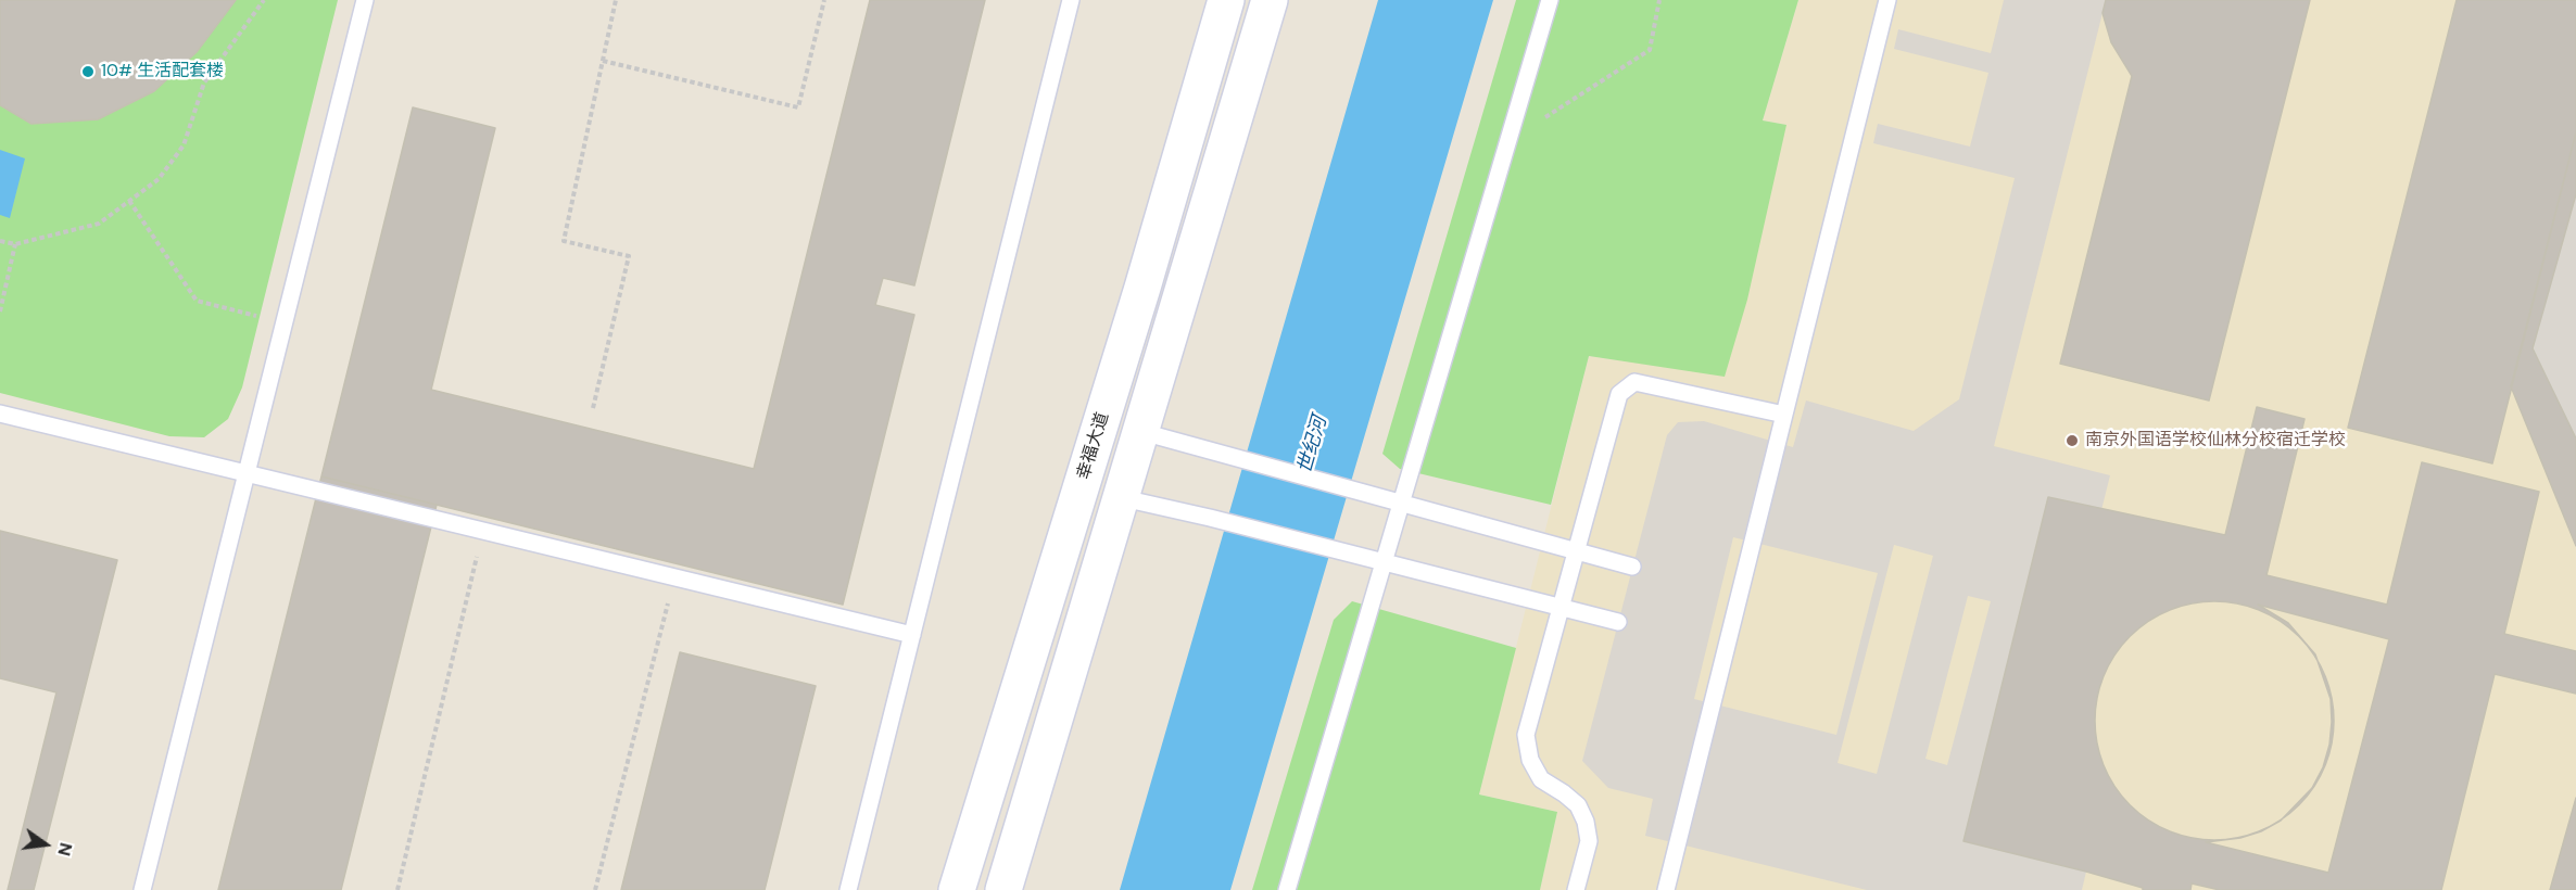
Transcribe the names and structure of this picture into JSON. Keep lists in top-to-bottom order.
{
  "streets": {
    "main road": ["幸福大道"]
  },
  "water": ["世纪河"],
  "places": ["10# 生活配套楼", "南京外国语学校仙林分校宿迁学校"],
  "north": "right"
}
